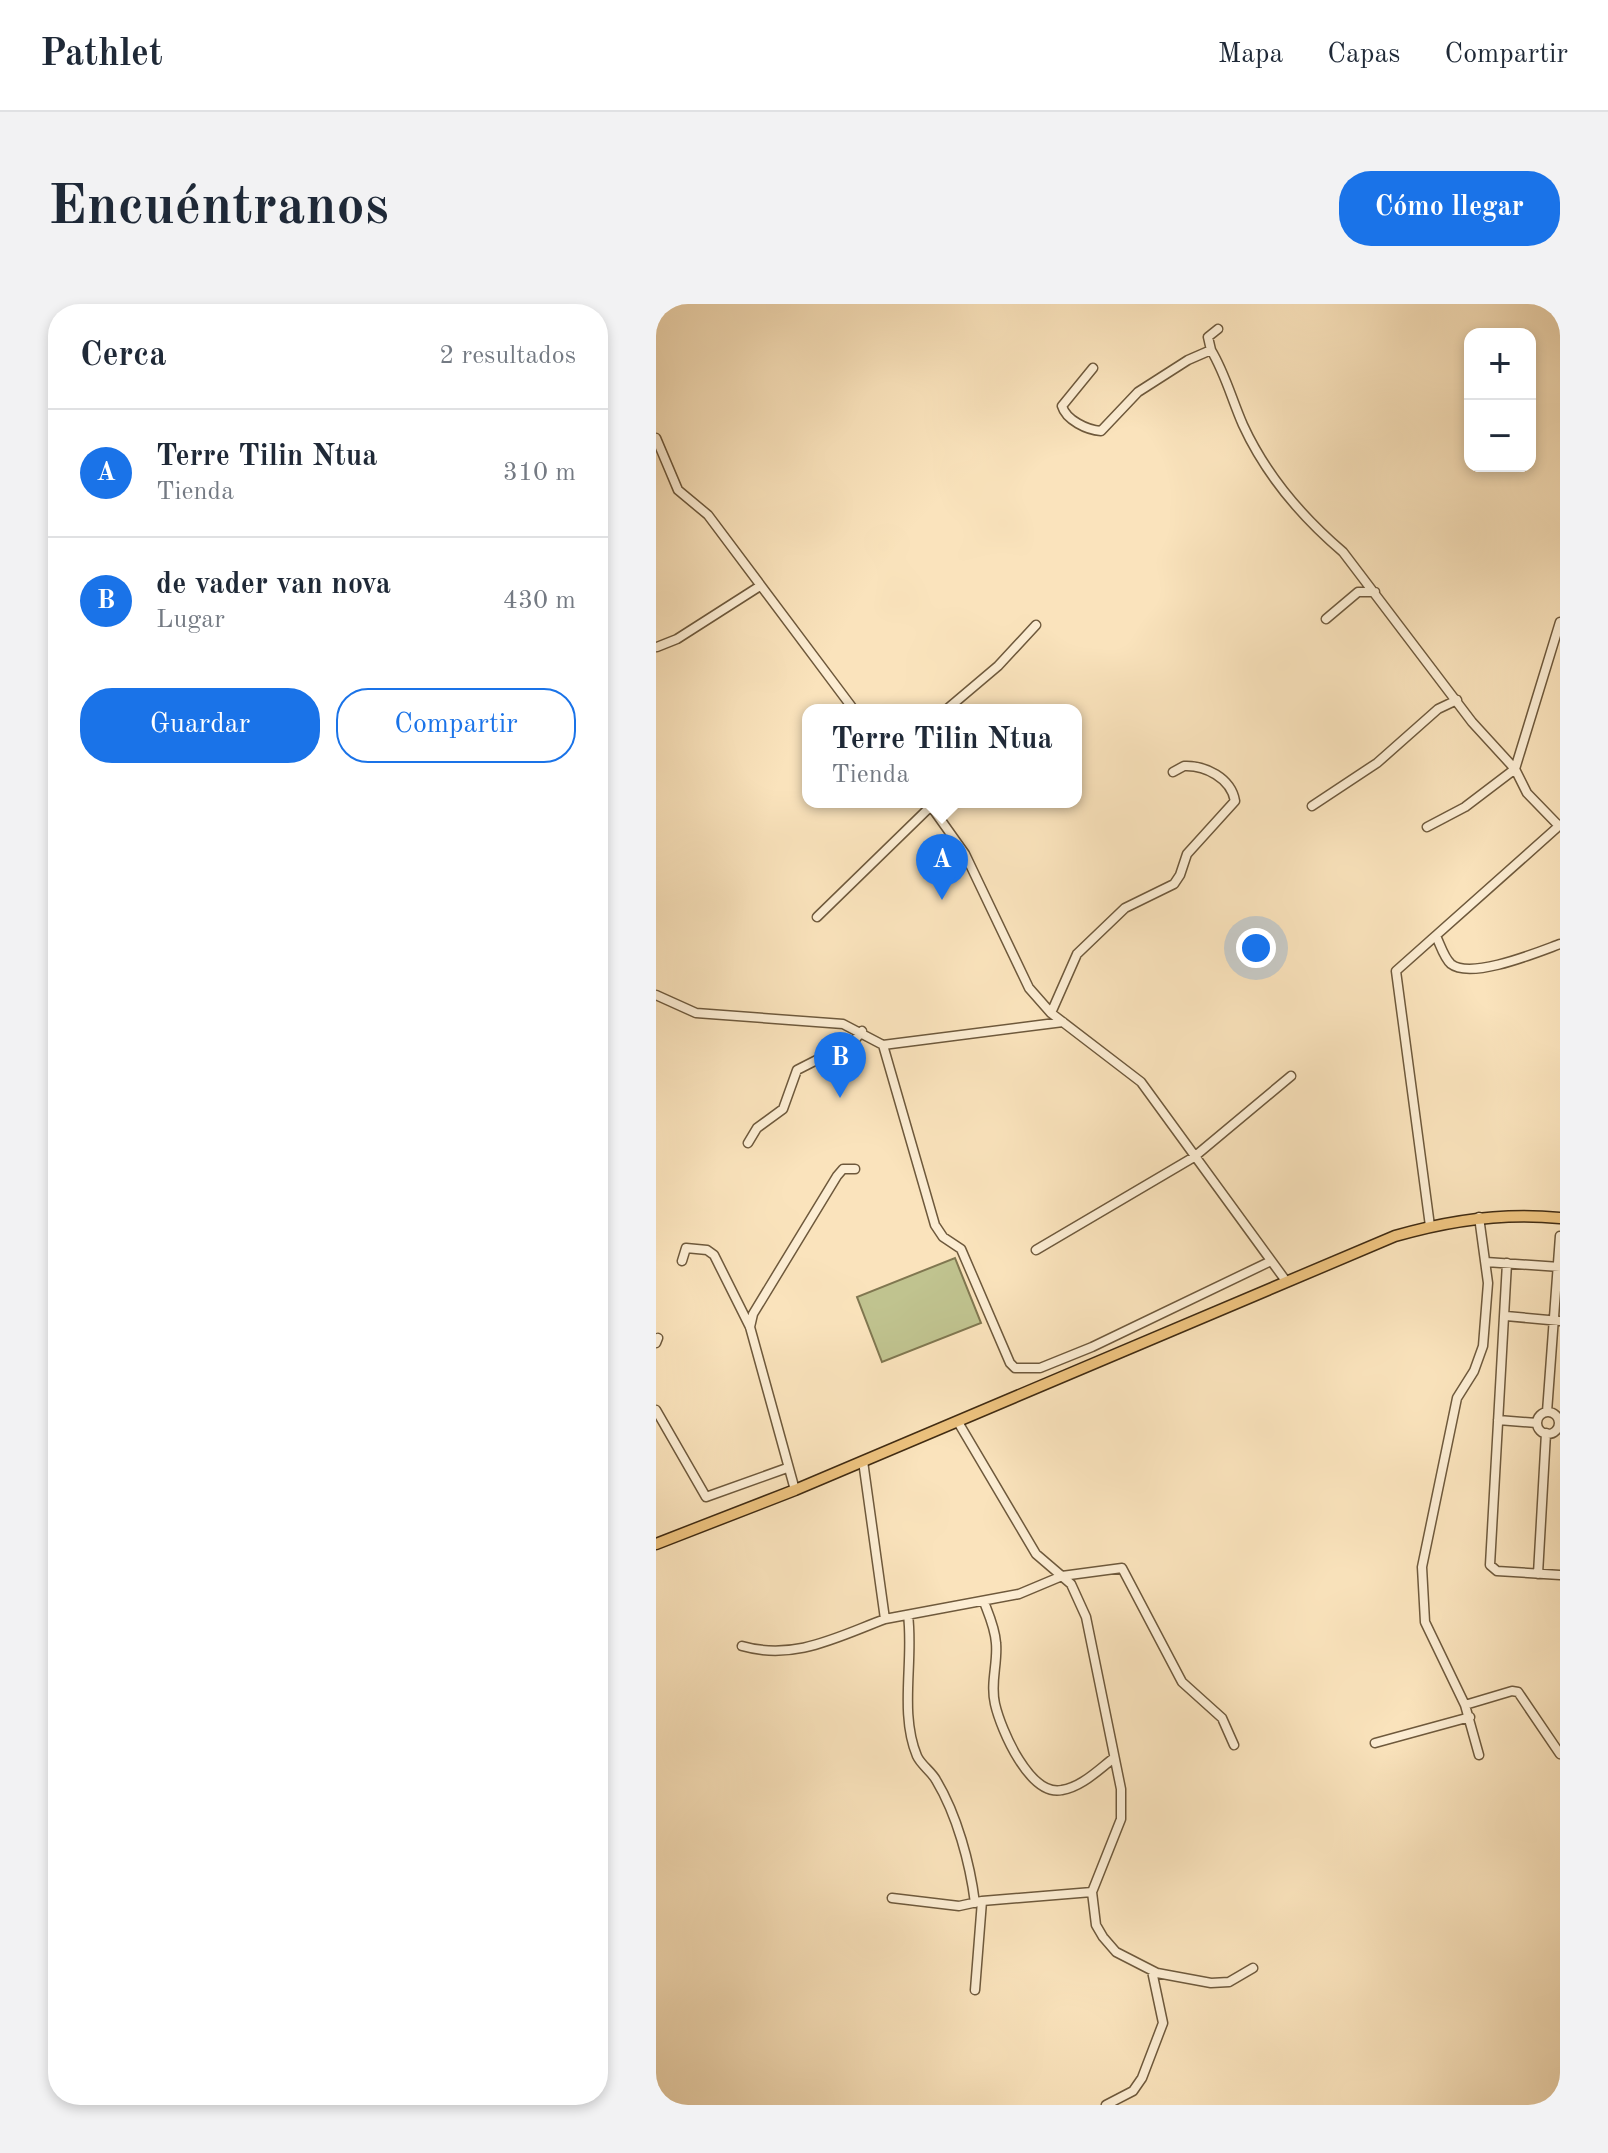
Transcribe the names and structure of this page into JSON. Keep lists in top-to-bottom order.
{
  "page": {
    "header": "Pathlet",
    "nav": ["Mapa", "Capas", "Compartir"],
    "buttons": [
      "Cómo llegar",
      ["Guardar", "Compartir"]
    ],
    "title": "Encuéntranos",
    "heading": ["Cerca", "2 resultados"],
    "map_buttons": ["+", "−"],
    "list": [
      {
        "mark": "A",
        "name": "Terre Tilin Ntua",
        "note": "Tienda",
        "value": "310 m"
      },
      {
        "mark": "B",
        "name": "de vader van nova",
        "note": "Lugar",
        "value": "430 m"
      }
    ],
    "popup": ["Terre Tilin Ntua", "Tienda"],
    "pins": ["A", "B"]
  }
}
